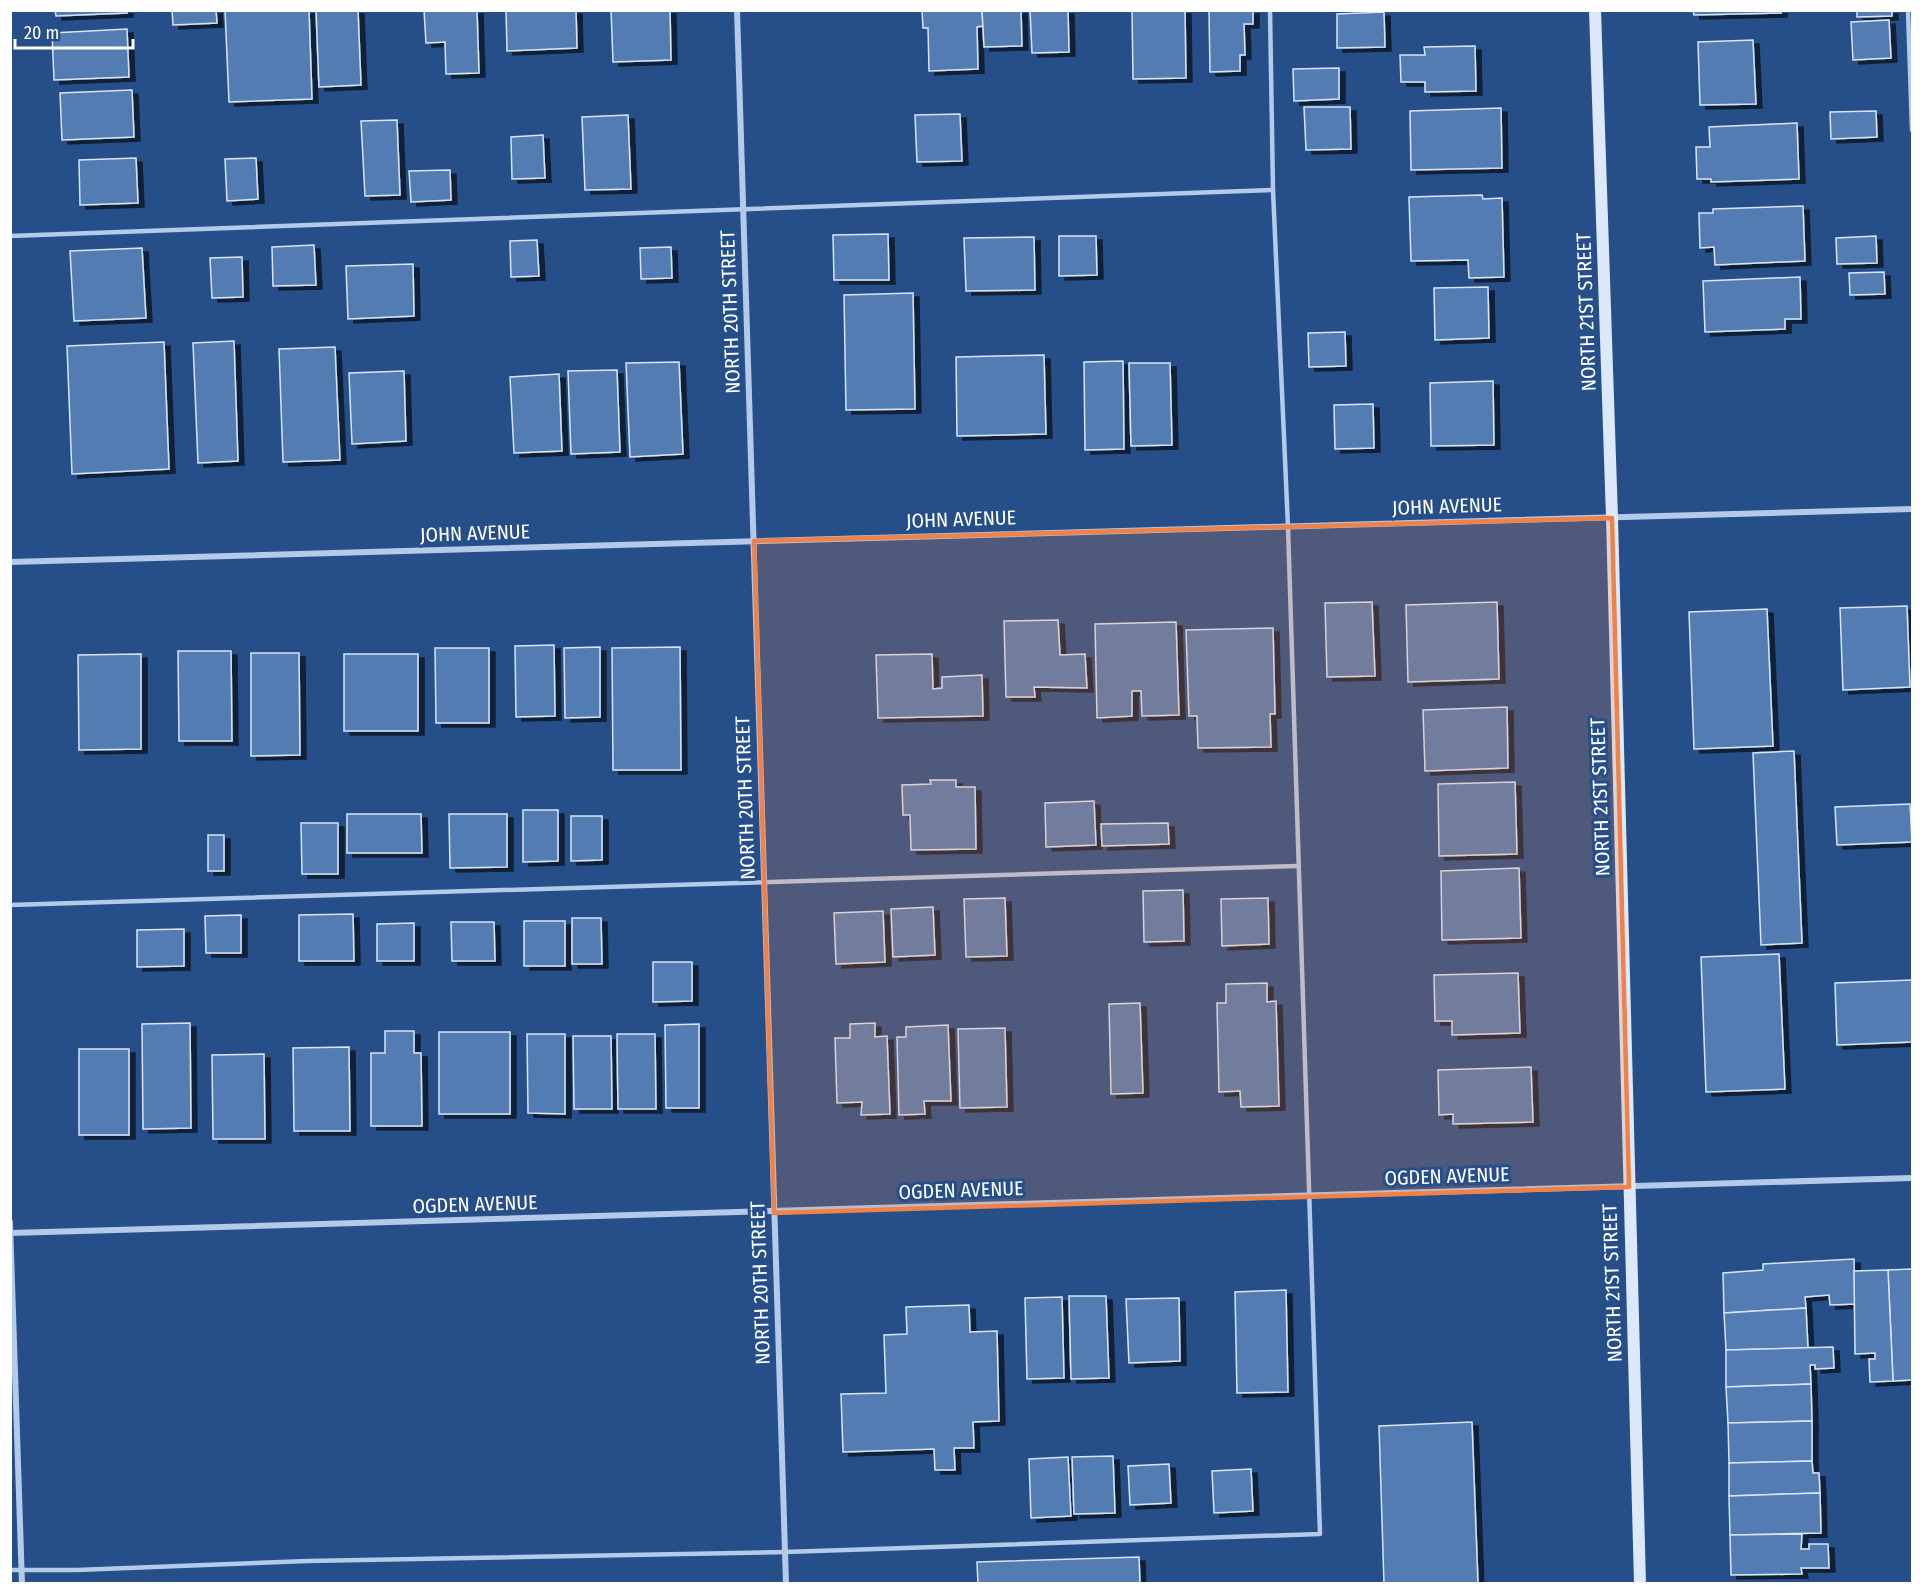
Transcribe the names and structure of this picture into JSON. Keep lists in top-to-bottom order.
{
  "streets": {
    "street": [
      "NORTH 20TH STREET",
      "NORTH 21ST STREET",
      "JOHN AVENUE",
      "OGDEN AVENUE"
    ]
  },
  "crossings": [
    ["NORTH 20TH STREET", "JOHN AVENUE"],
    ["NORTH 20TH STREET", "OGDEN AVENUE"],
    ["NORTH 21ST STREET", "JOHN AVENUE"],
    ["NORTH 21ST STREET", "OGDEN AVENUE"]
  ],
  "scale_bar": "20 m"
}
